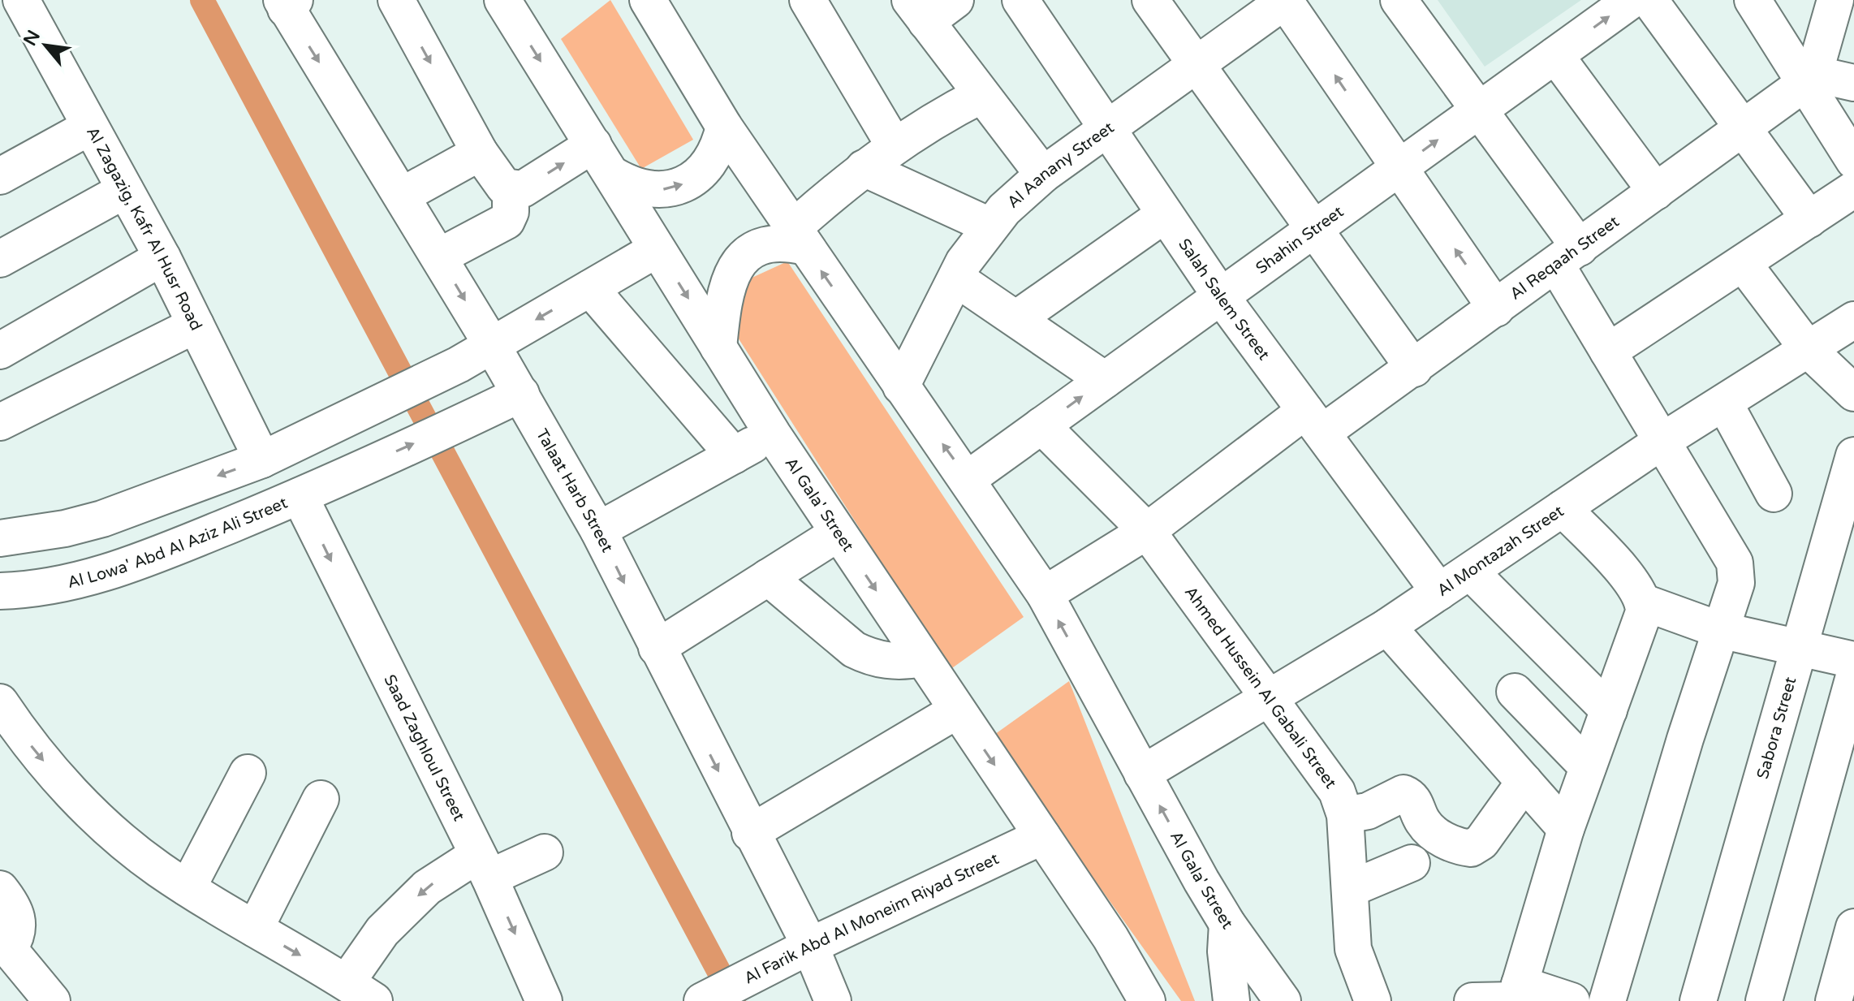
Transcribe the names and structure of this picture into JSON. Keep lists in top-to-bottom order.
{
  "streets": {
    "main road": [
      "Al Aanany Street",
      "Al Zagazig, Kafr Al Husr Road",
      "Shahin Street",
      "Al Reqaah Street",
      "Salah Salem Street",
      "Talaat Harb Street",
      "Al Gala' Street",
      "Al Lowa' Abd Al Aziz Ali Street",
      "Al Montazah Street",
      "Ahmed Hussein Al Gabali Street",
      "Sabora Street",
      "Saad Zaghloul Street",
      "Al Farik Abd Al Moneim Riyad Street"
    ]
  },
  "crossings": [
    ["Al Aanany Street", "Salah Salem Street"],
    ["Al Aanany Street", "Al Gala' Street"],
    ["Shahin Street", "Salah Salem Street"],
    ["Shahin Street", "Al Gala' Street"],
    ["Shahin Street", "Ahmed Hussein Al Gabali Street"],
    ["Al Reqaah Street", "Salah Salem Street"],
    ["Al Reqaah Street", "Al Gala' Street"],
    ["Al Reqaah Street", "Ahmed Hussein Al Gabali Street"],
    ["Salah Salem Street", "Al Montazah Street"],
    ["Talaat Harb Street", "Al Lowa' Abd Al Aziz Ali Street"],
    ["Talaat Harb Street", "Al Farik Abd Al Moneim Riyad Street"],
    ["Al Gala' Street", "Al Montazah Street"],
    ["Al Gala' Street", "Al Farik Abd Al Moneim Riyad Street"],
    ["Al Lowa' Abd Al Aziz Ali Street", "Saad Zaghloul Street"],
    ["Al Montazah Street", "Ahmed Hussein Al Gabali Street"]
  ],
  "one_way": ["Talaat Harb Street", "Saad Zaghloul Street"],
  "north": "top left"
}
